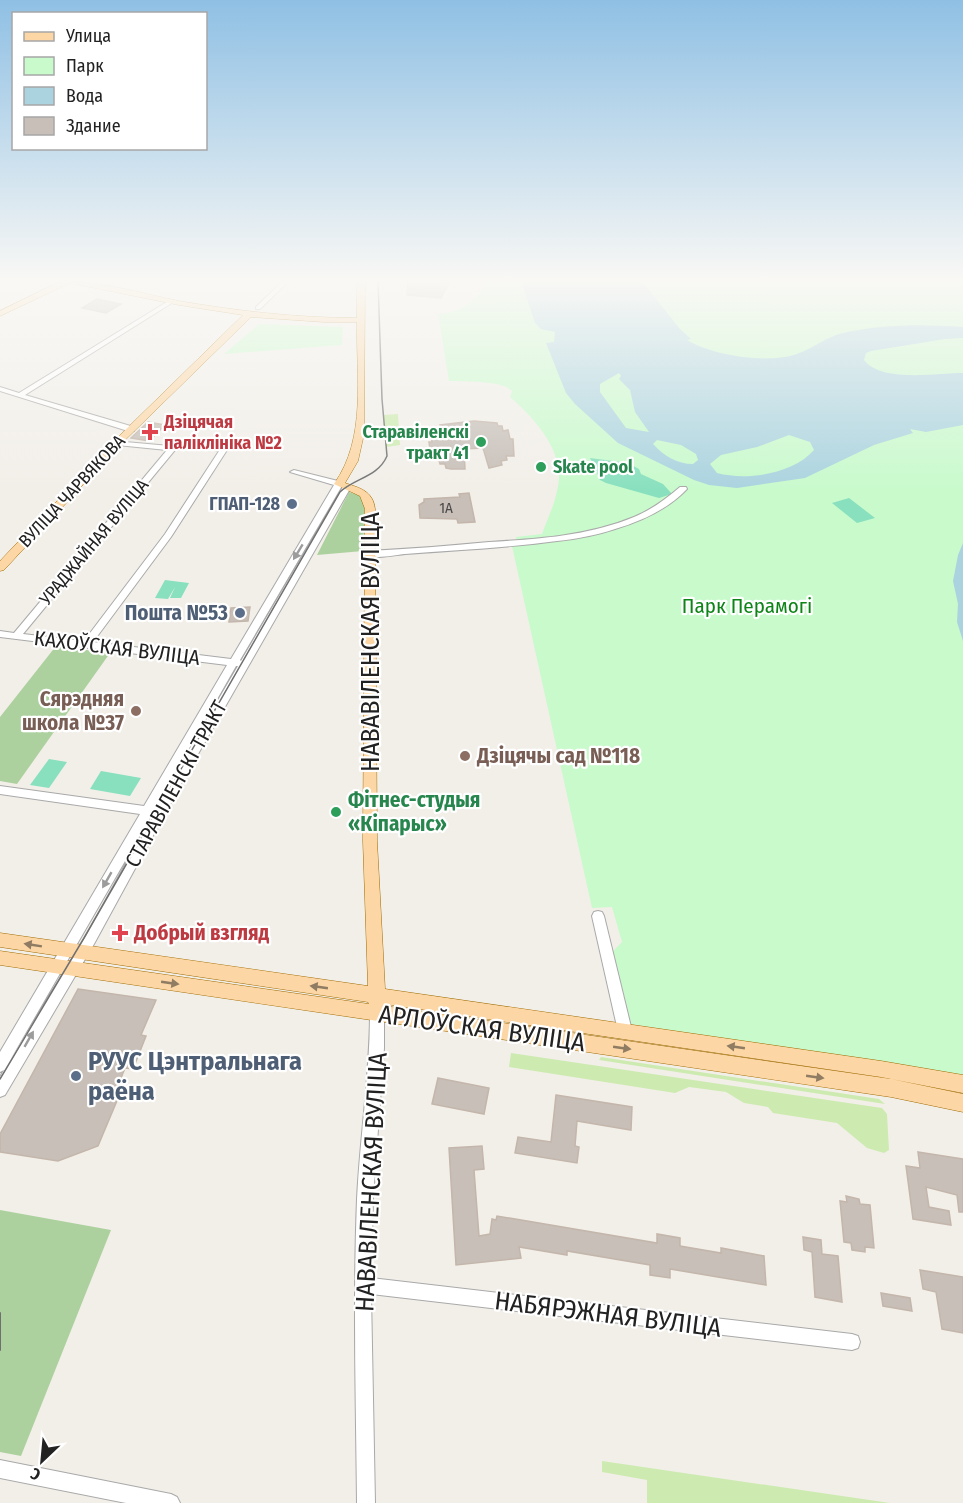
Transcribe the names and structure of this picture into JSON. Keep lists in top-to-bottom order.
{
  "streets": {
    "main road": [
      "ВУЛІЦА ЧАРВЯКОВА",
      "НАВАВІЛЕНСКАЯ ВУЛІЦА",
      "СТАРАВІЛЕНСКІ ТРАКТ",
      "АРЛОЎСКАЯ ВУЛІЦА"
    ],
    "street": ["УРАДЖАЙНАЯ ВУЛІЦА", "КАХОЎСКАЯ ВУЛІЦА", "НАБЯРЭЖНАЯ ВУЛІЦА"]
  },
  "crossings": [
    ["УРАДЖАЙНАЯ ВУЛІЦА", "КАХОЎСКАЯ ВУЛІЦА"],
    ["НАВАВІЛЕНСКАЯ ВУЛІЦА", "СТАРАВІЛЕНСКІ ТРАКТ"],
    ["НАВАВІЛЕНСКАЯ ВУЛІЦА", "АРЛОЎСКАЯ ВУЛІЦА"],
    ["НАВАВІЛЕНСКАЯ ВУЛІЦА", "НАБЯРЭЖНАЯ ВУЛІЦА"],
    ["КАХОЎСКАЯ ВУЛІЦА", "СТАРАВІЛЕНСКІ ТРАКТ"],
    ["СТАРАВІЛЕНСКІ ТРАКТ", "АРЛОЎСКАЯ ВУЛІЦА"]
  ],
  "parks": ["Парк Перамогі"],
  "places": {
    "health": ["Дзіцячая паліклініка №2", "Добрый взгляд"],
    "other": [
      "Старавіленскі тракт 41",
      "Skate pool",
      "ГПАП-128",
      "Пошта №53",
      "Сярэдняя школа №37",
      "Дзіцячы сад №118",
      "Фітнес-студыя «Кіпарыс»",
      "РУУС Цэнтральнага раёна"
    ]
  },
  "house_numbers": ["1А"],
  "legend": [
    "Улица",
    "Парк",
    "Вода",
    "Здание"
  ],
  "north": "bottom left"
}
